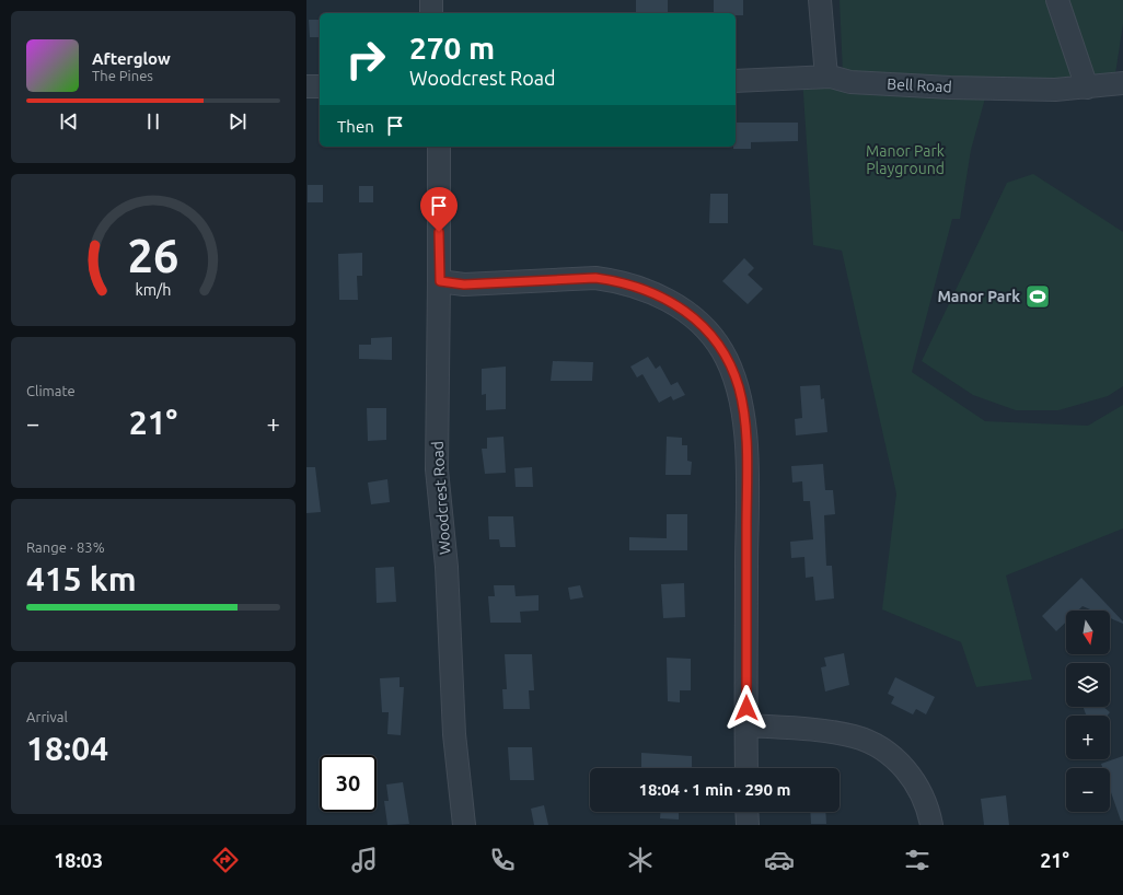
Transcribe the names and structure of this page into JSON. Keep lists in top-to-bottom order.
{
  "streets": {
    "street": ["Bell Road", "Woodcrest Road"]
  },
  "parks": ["Manor Park Playground"],
  "places": {
    "sports": ["Manor Park"]
  },
  "north": "bottom",
  "page": {
    "turn": ["270 m", "Woodcrest Road"],
    "song": ["Afterglow", "The Pines"],
    "then": "Then",
    "tile": [
      "Climate",
      ["Range · 83%", "415 km"],
      ["Arrival", "18:04"]
    ],
    "heat": ["−", "21°", "+"],
    "map_buttons": ["+", "−"],
    "limit": "30",
    "trip": "18:04 · 1 min · 290 m",
    "tabs": ["18:03", "21°"],
    "gauge": ["26", "km/h"]
  }
}
